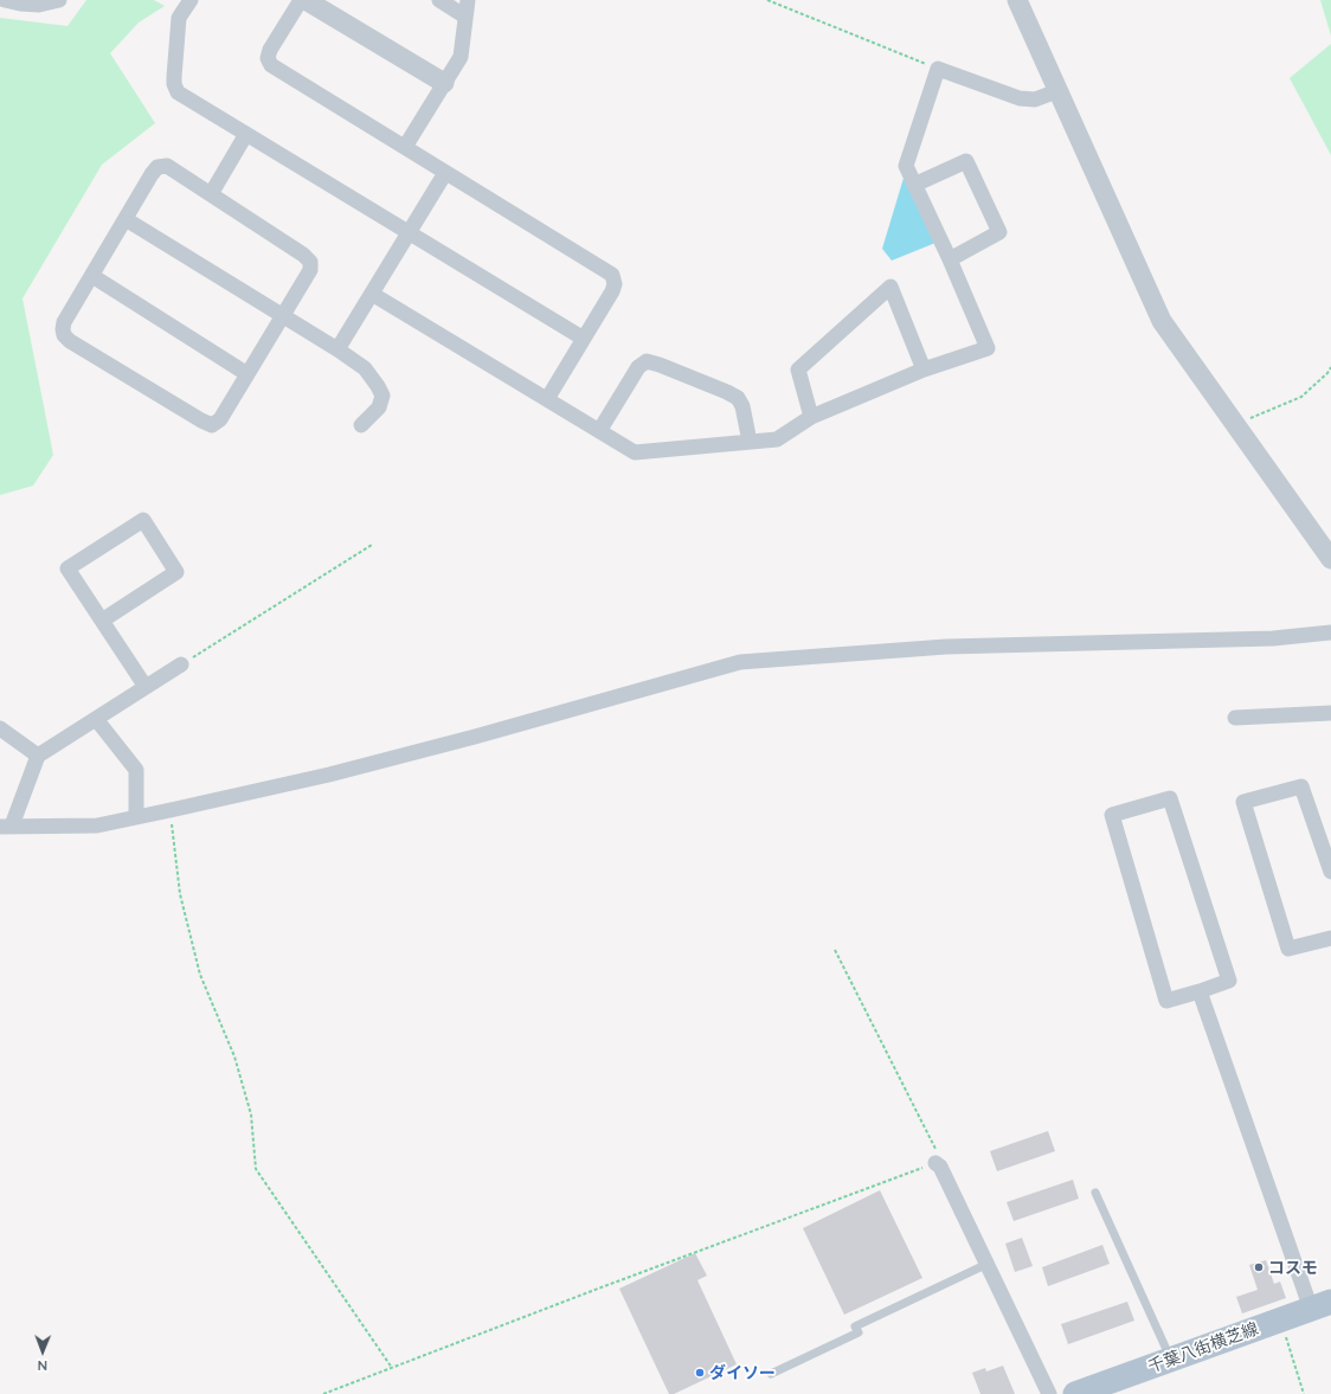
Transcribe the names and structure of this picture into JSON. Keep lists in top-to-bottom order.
{
  "streets": {
    "main road": ["千葉八街横芝線"]
  },
  "places": ["コスモ", "ダイソー"],
  "north": "bottom"
}
